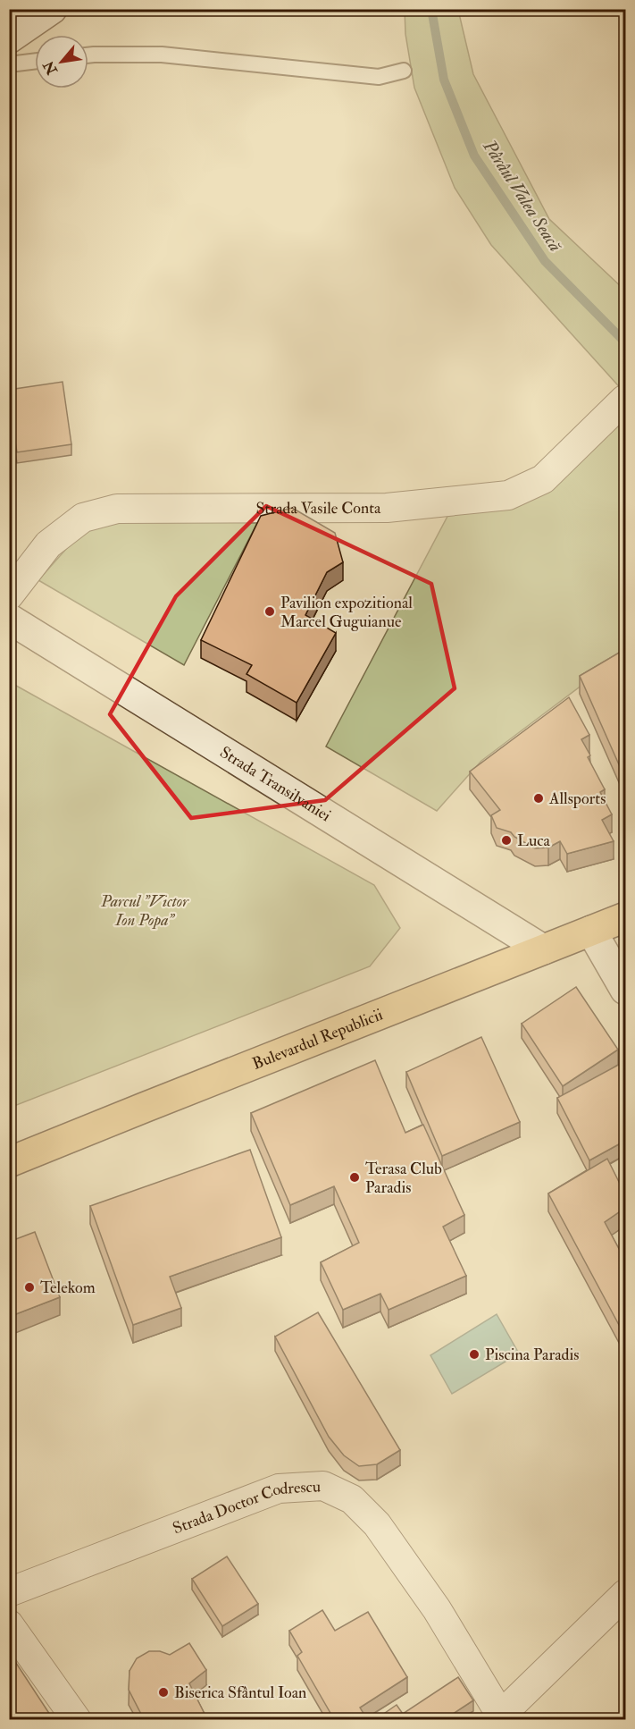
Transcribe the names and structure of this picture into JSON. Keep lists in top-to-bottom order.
{
  "streets": {
    "main road": ["Bulevardul Republicii"],
    "street": ["Strada Vasile Conta", "Strada Transilvaniei", "Strada Doctor Codrescu"]
  },
  "crossings": [
    ["Strada Transilvaniei", "Bulevardul Republicii"]
  ],
  "water": ["Pârâul Valea Seacă"],
  "parks": ["Parcul \"Victor Ion Popa\""],
  "places": [
    "Pavilion expozitional Marcel Guguianue",
    "Allsports",
    "Luca",
    "Terasa Club Paradis",
    "Telekom",
    "Piscina Paradis",
    "Biserica Sfântul Ioan"
  ],
  "north": "bottom left"
}
